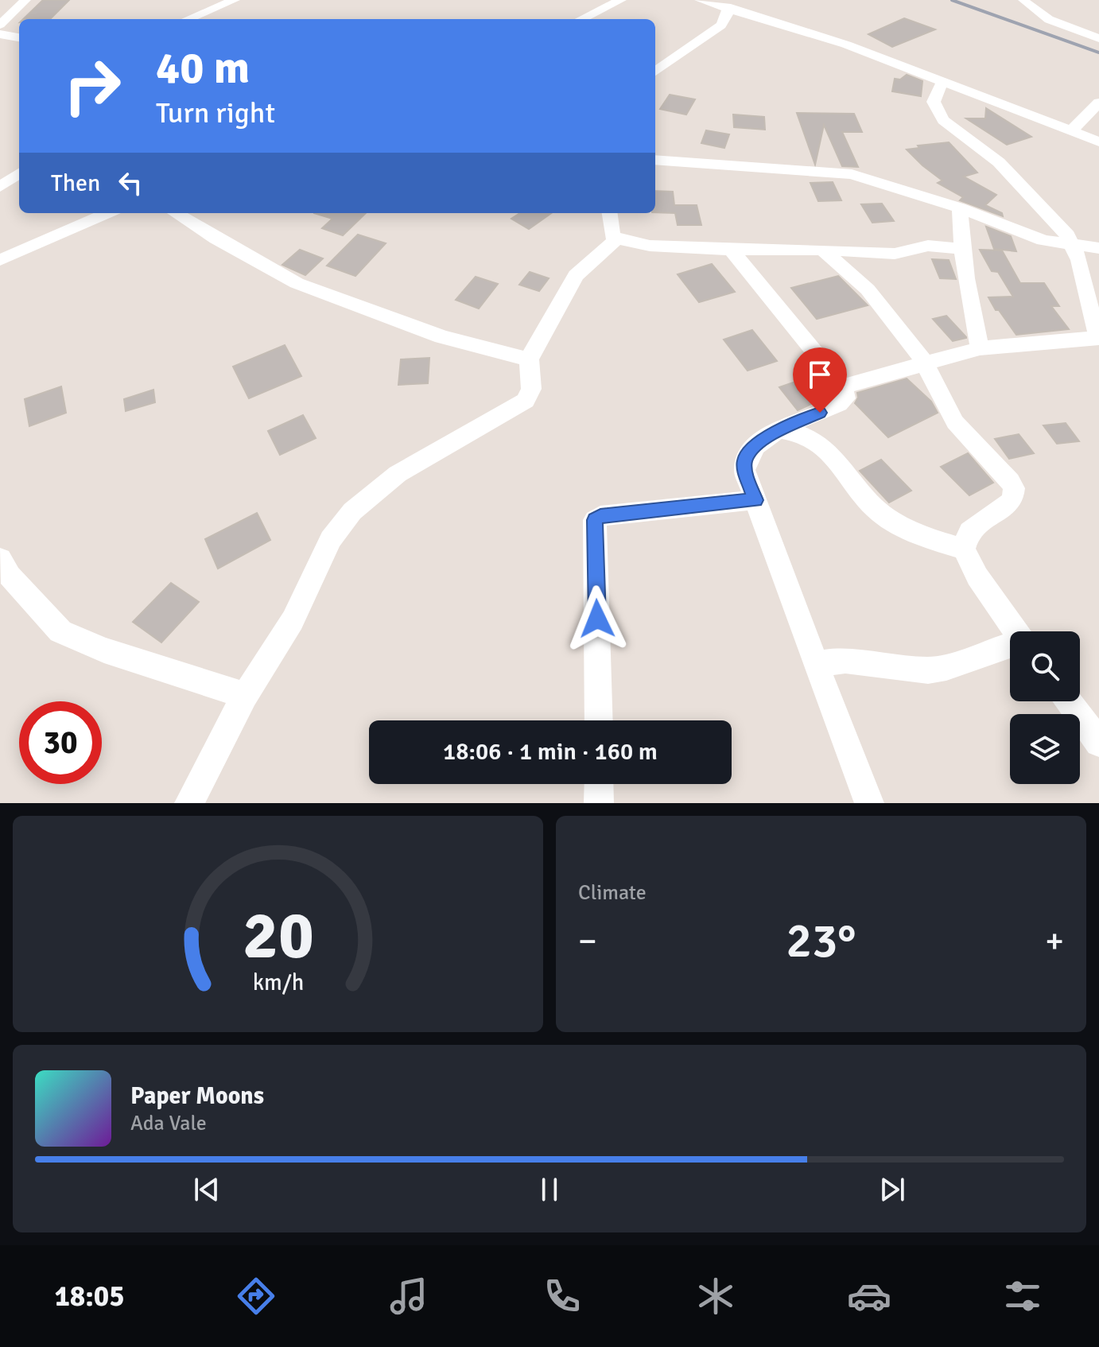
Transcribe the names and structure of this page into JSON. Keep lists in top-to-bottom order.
{
  "page": {
    "turn": ["40 m", "Turn right"],
    "then": "Then",
    "limit": "30",
    "trip": "18:06 · 1 min · 160 m",
    "tile": "Climate",
    "heat": ["−", "23°", "+"],
    "song": ["Paper Moons", "Ada Vale"],
    "tabs": "18:05",
    "gauge": ["20", "km/h"]
  }
}
